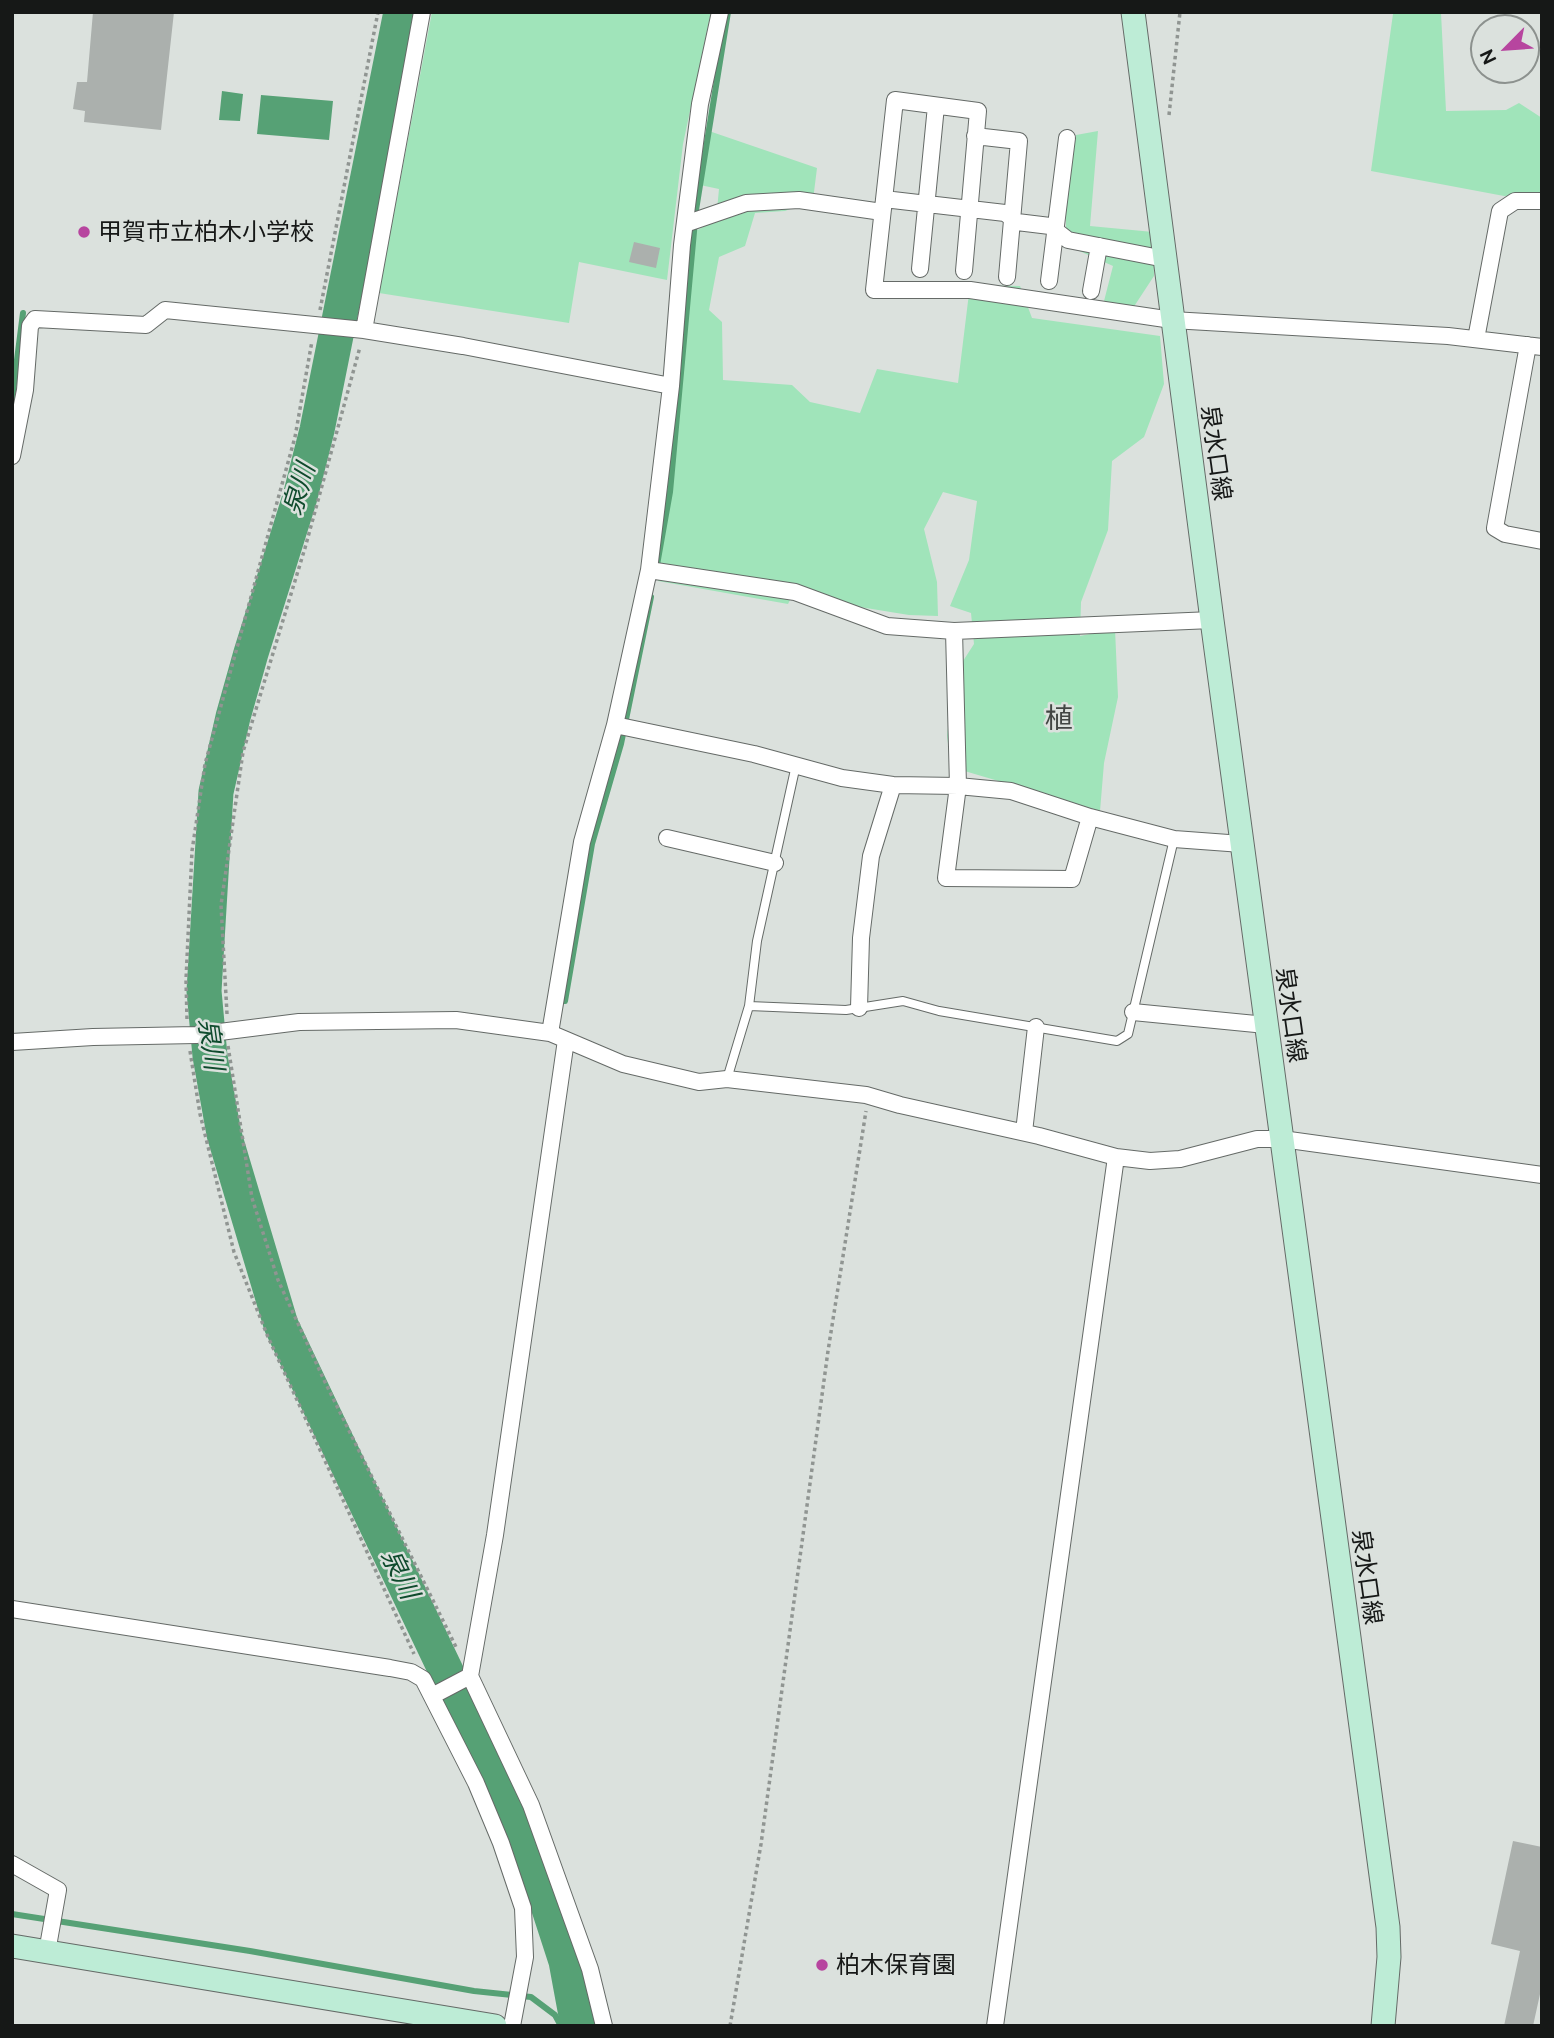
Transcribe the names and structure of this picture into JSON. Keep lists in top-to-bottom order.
{
  "streets": {
    "main road": ["泉水口線"]
  },
  "districts": ["植"],
  "water": ["泉川"],
  "places": ["甲賀市立柏木小学校", "柏木保育園"],
  "north": "bottom left"
}
